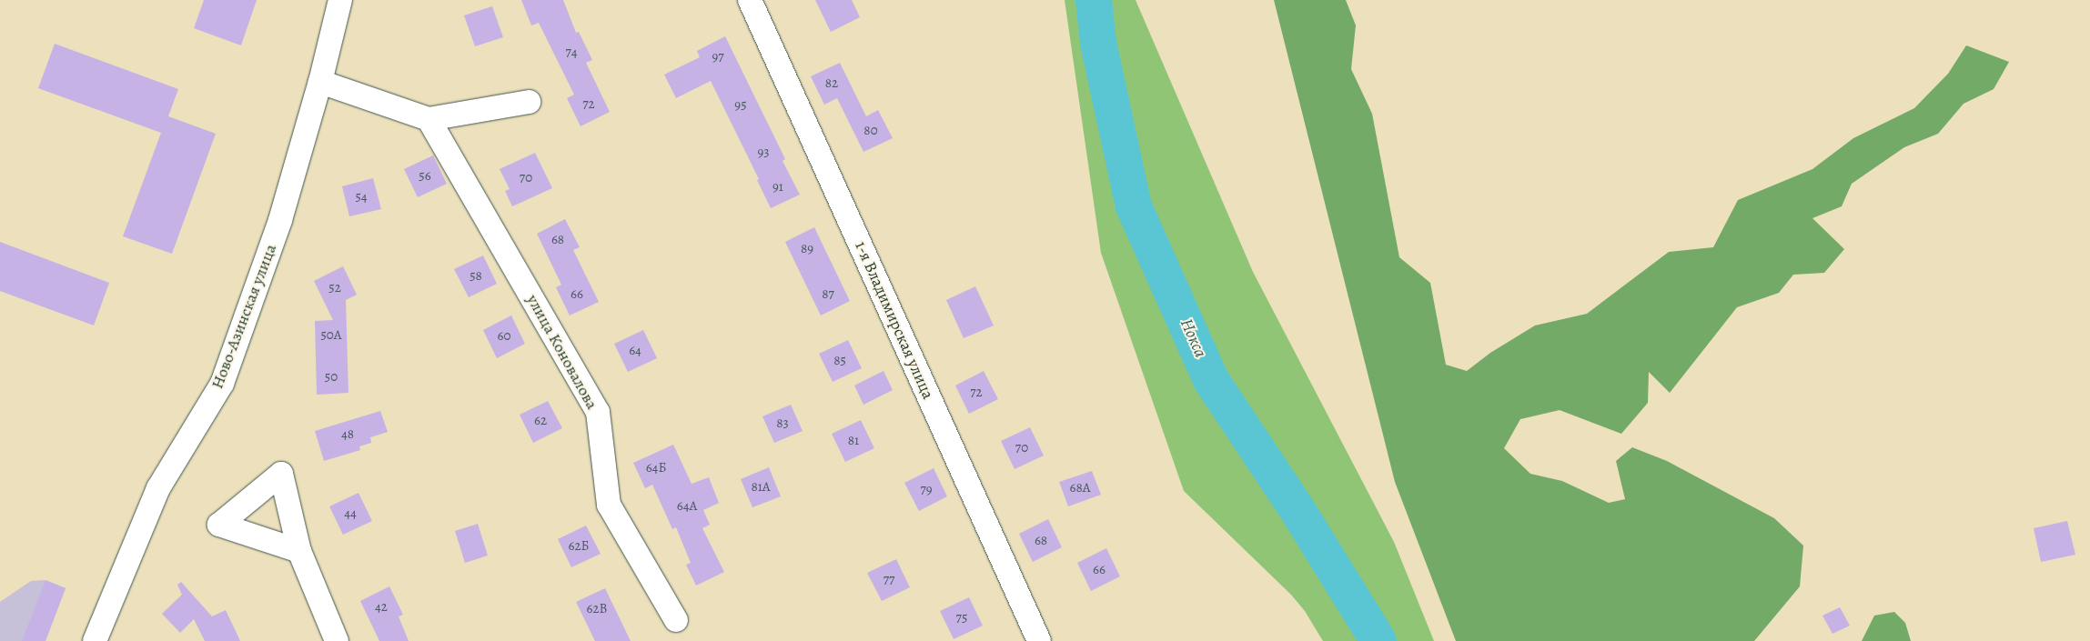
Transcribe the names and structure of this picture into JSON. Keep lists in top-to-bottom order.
{
  "streets": {
    "street": ["Ново-Азинская улица", "1-я Владимирская улица", "улица Коновалова"]
  },
  "water": ["Нокса"],
  "house_numbers": [
    "74",
    "97",
    "82",
    "72",
    "95",
    "80",
    "93",
    "56",
    "70",
    "91",
    "54",
    "68",
    "89",
    "58",
    "52",
    "66",
    "87",
    "50А",
    "60",
    "64",
    "85",
    "50",
    "72",
    "62",
    "83",
    "48",
    "81",
    "70",
    "64Б",
    "81А",
    "68А",
    "79",
    "64А",
    "44",
    "68",
    "62Б",
    "66",
    "77",
    "42",
    "62В",
    "75"
  ]
}
